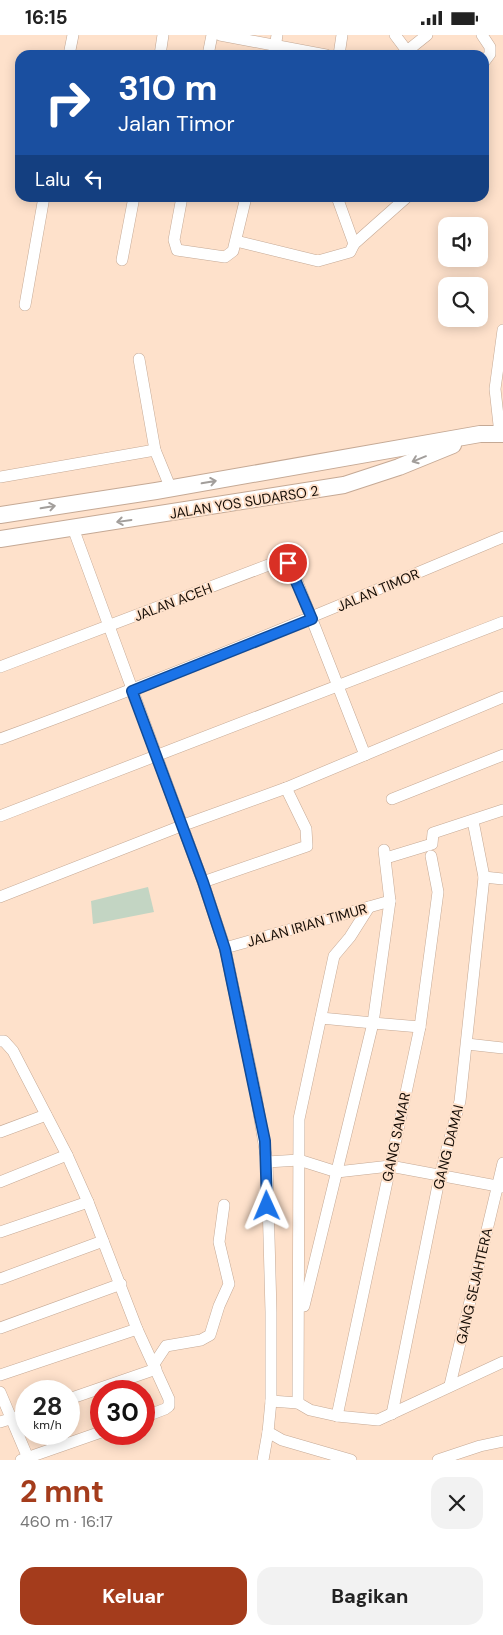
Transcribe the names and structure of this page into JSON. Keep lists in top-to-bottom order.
{
  "streets": {
    "main road": ["JALAN YOS SUDARSO 2"],
    "street": [
      "JALAN TIMOR",
      "JALAN ACEH",
      "JALAN IRIAN TIMUR",
      "GANG SAMAR",
      "GANG DAMAI",
      "GANG SEJAHTERA"
    ]
  },
  "crossings": [
    ["JALAN TIMOR", "JALAN ACEH"]
  ],
  "page": {
    "status": "16:15",
    "turn": ["310 m", "Jalan Timor"],
    "then": "Lalu",
    "speed": "28 km/h",
    "limit": "30",
    "heading": ["2 mnt", "460 m · 16:17"],
    "buttons": ["Keluar", "Bagikan"]
  }
}
